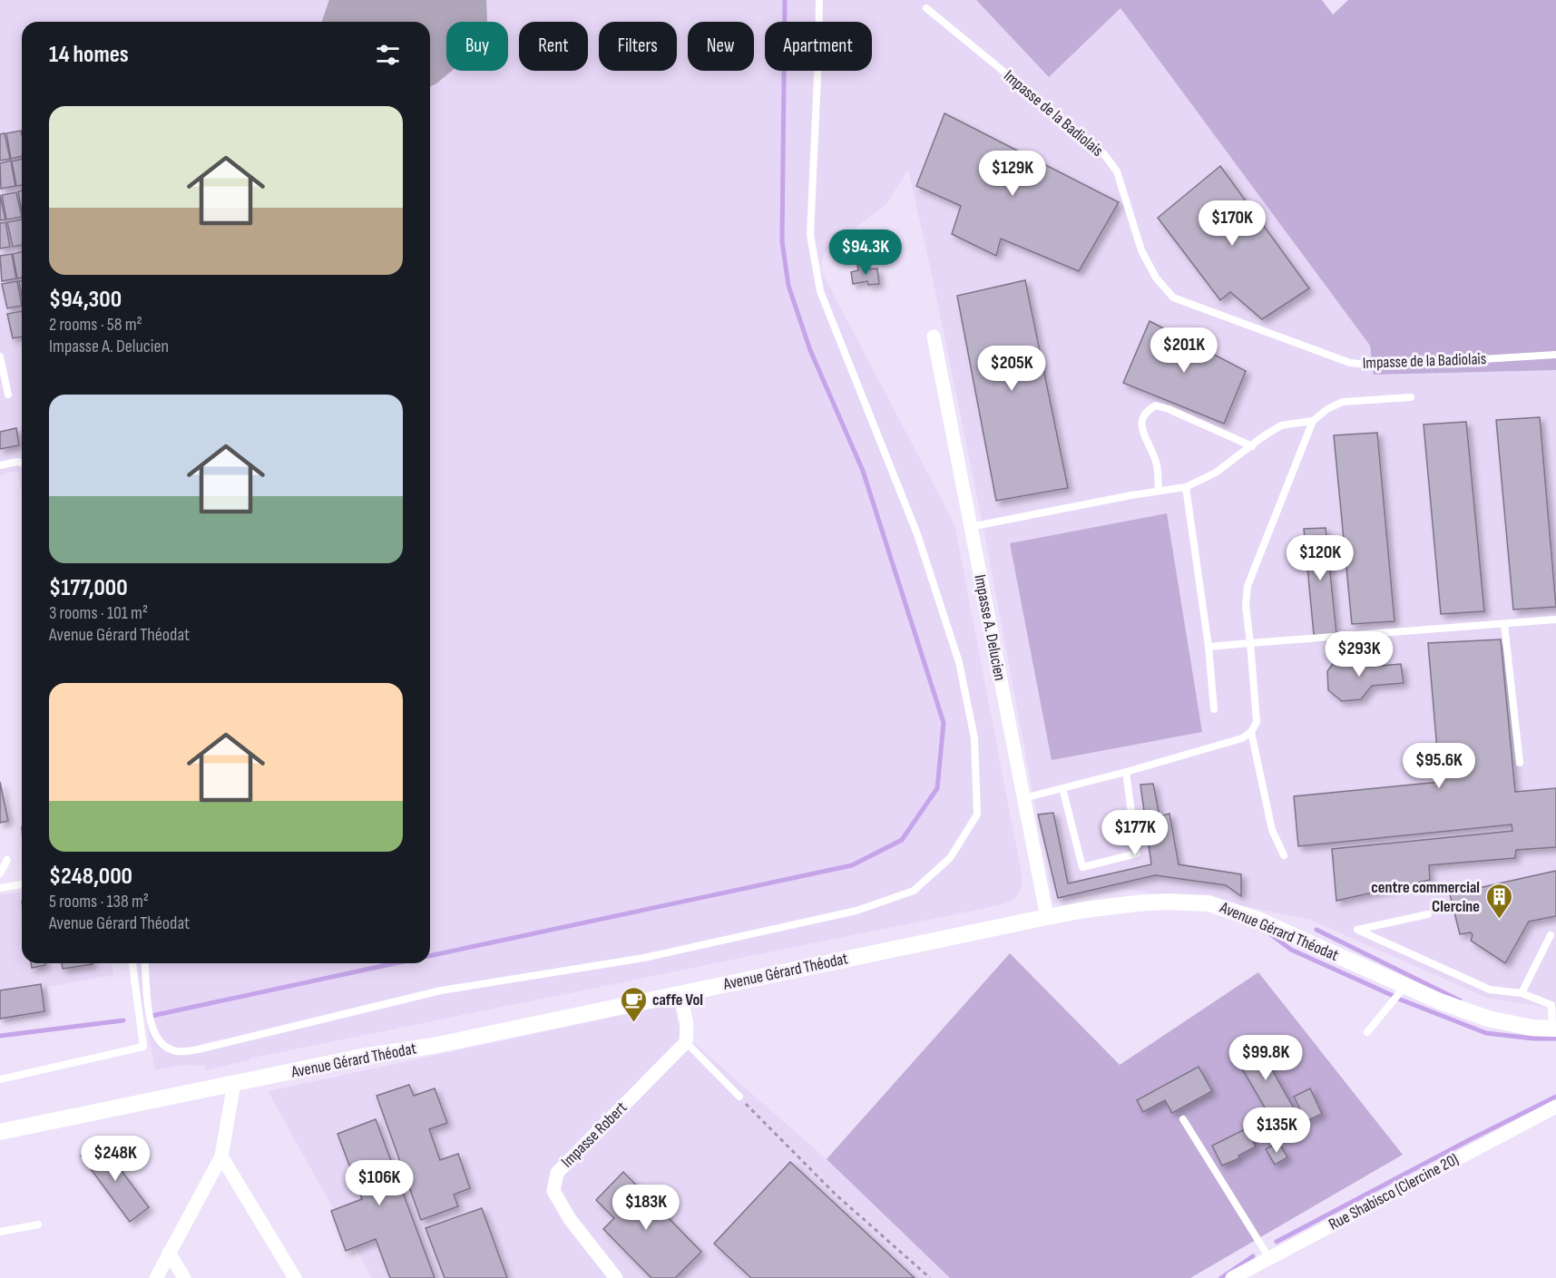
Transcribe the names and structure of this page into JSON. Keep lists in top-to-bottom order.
{
  "streets": {
    "street": [
      "Impasse A. Delucien",
      "Avenue Gérard Théodat",
      "Impasse Robert",
      "Rue Shabisco (Clercine 20)"
    ],
    "lane": ["Impasse de la Badiolais"]
  },
  "crossings": [
    ["Impasse A. Delucien", "Avenue Gérard Théodat"]
  ],
  "places": {
    "building": ["centre commercial Clercine"],
    "cafe": ["caffe Vol"]
  },
  "page": {
    "chip": [
      "Buy",
      "Rent",
      "Filters",
      "New",
      "Apartment"
    ],
    "heading": "14 homes",
    "list": [
      {
        "name": "$94,300",
        "note": "2 rooms · 58 m² · Impasse A. Delucien"
      },
      {
        "name": "$177,000",
        "note": "3 rooms · 101 m² · Avenue Gérard Théodat"
      },
      {
        "name": "$248,000",
        "note": "5 rooms · 138 m² · Avenue Gérard Théodat"
      }
    ],
    "price": [
      "$129K",
      "$170K",
      "$94.3K",
      "$201K",
      "$205K",
      "$120K",
      "$293K",
      "$95.6K",
      "$177K",
      "$99.8K",
      "$135K",
      "$248K",
      "$106K",
      "$183K"
    ]
  }
}
